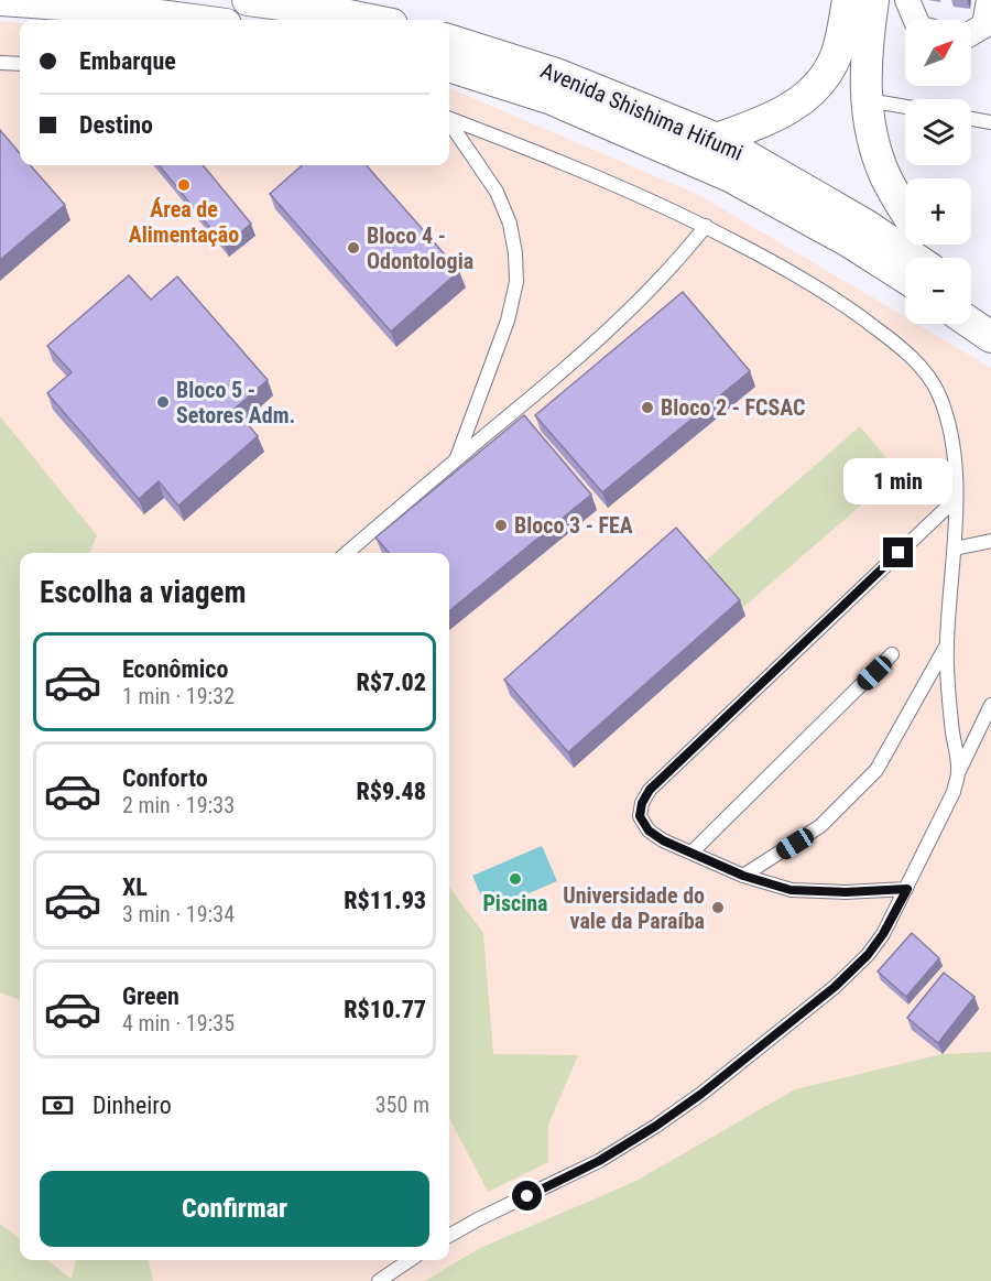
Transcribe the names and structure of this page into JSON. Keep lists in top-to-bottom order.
{
  "streets": {
    "street": ["Avenida Shishima Hifumi"]
  },
  "places": [
    "Área de Alimentação",
    "Bloco 4 - Odontologia",
    "Bloco 5 - Setores Adm.",
    "Bloco 2 - FCSAC",
    "Bloco 3 - FEA",
    "Piscina",
    "Universidade do vale da Paraíba"
  ],
  "north": "top right",
  "page": {
    "map_buttons": ["+", "−"],
    "banner": ["Embarque", "Destino"],
    "bubble": "1 min",
    "heading": "Escolha a viagem",
    "list": [
      {
        "name": "Econômico",
        "note": "1 min · 19:32",
        "value": "R$7.02"
      },
      {
        "name": "Conforto",
        "note": "2 min · 19:33",
        "value": "R$9.48"
      },
      {
        "name": "XL",
        "note": "3 min · 19:34",
        "value": "R$11.93"
      },
      {
        "name": "Green",
        "note": "4 min · 19:35",
        "value": "R$10.77"
      }
    ],
    "pay": ["Dinheiro", "350 m"],
    "buttons": "Confirmar"
  }
}
